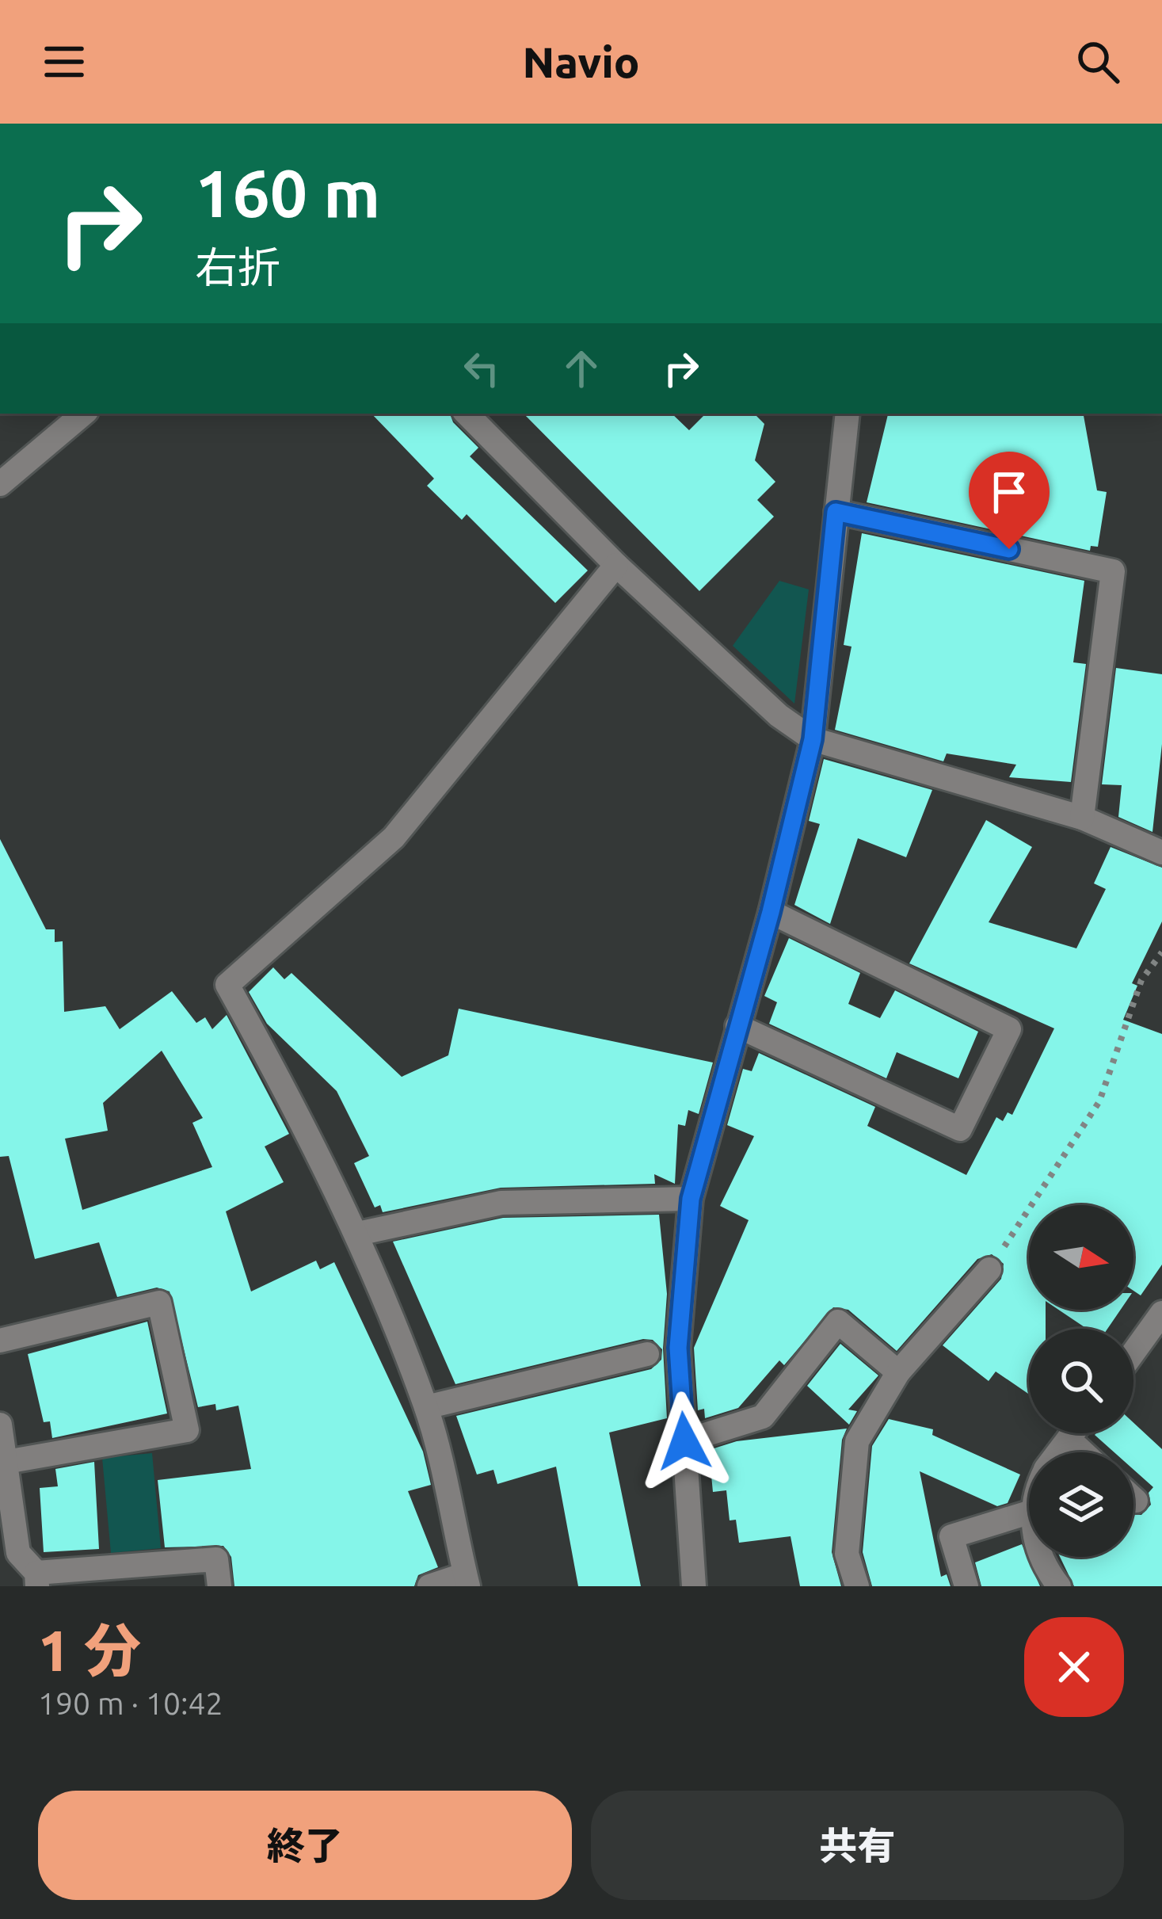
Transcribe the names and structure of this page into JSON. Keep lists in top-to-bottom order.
{
  "north": "right",
  "page": {
    "header": "Navio",
    "turn": ["160 m", "右折"],
    "heading": ["1 分", "190 m · 10:42"],
    "buttons": ["終了", "共有"]
  }
}
